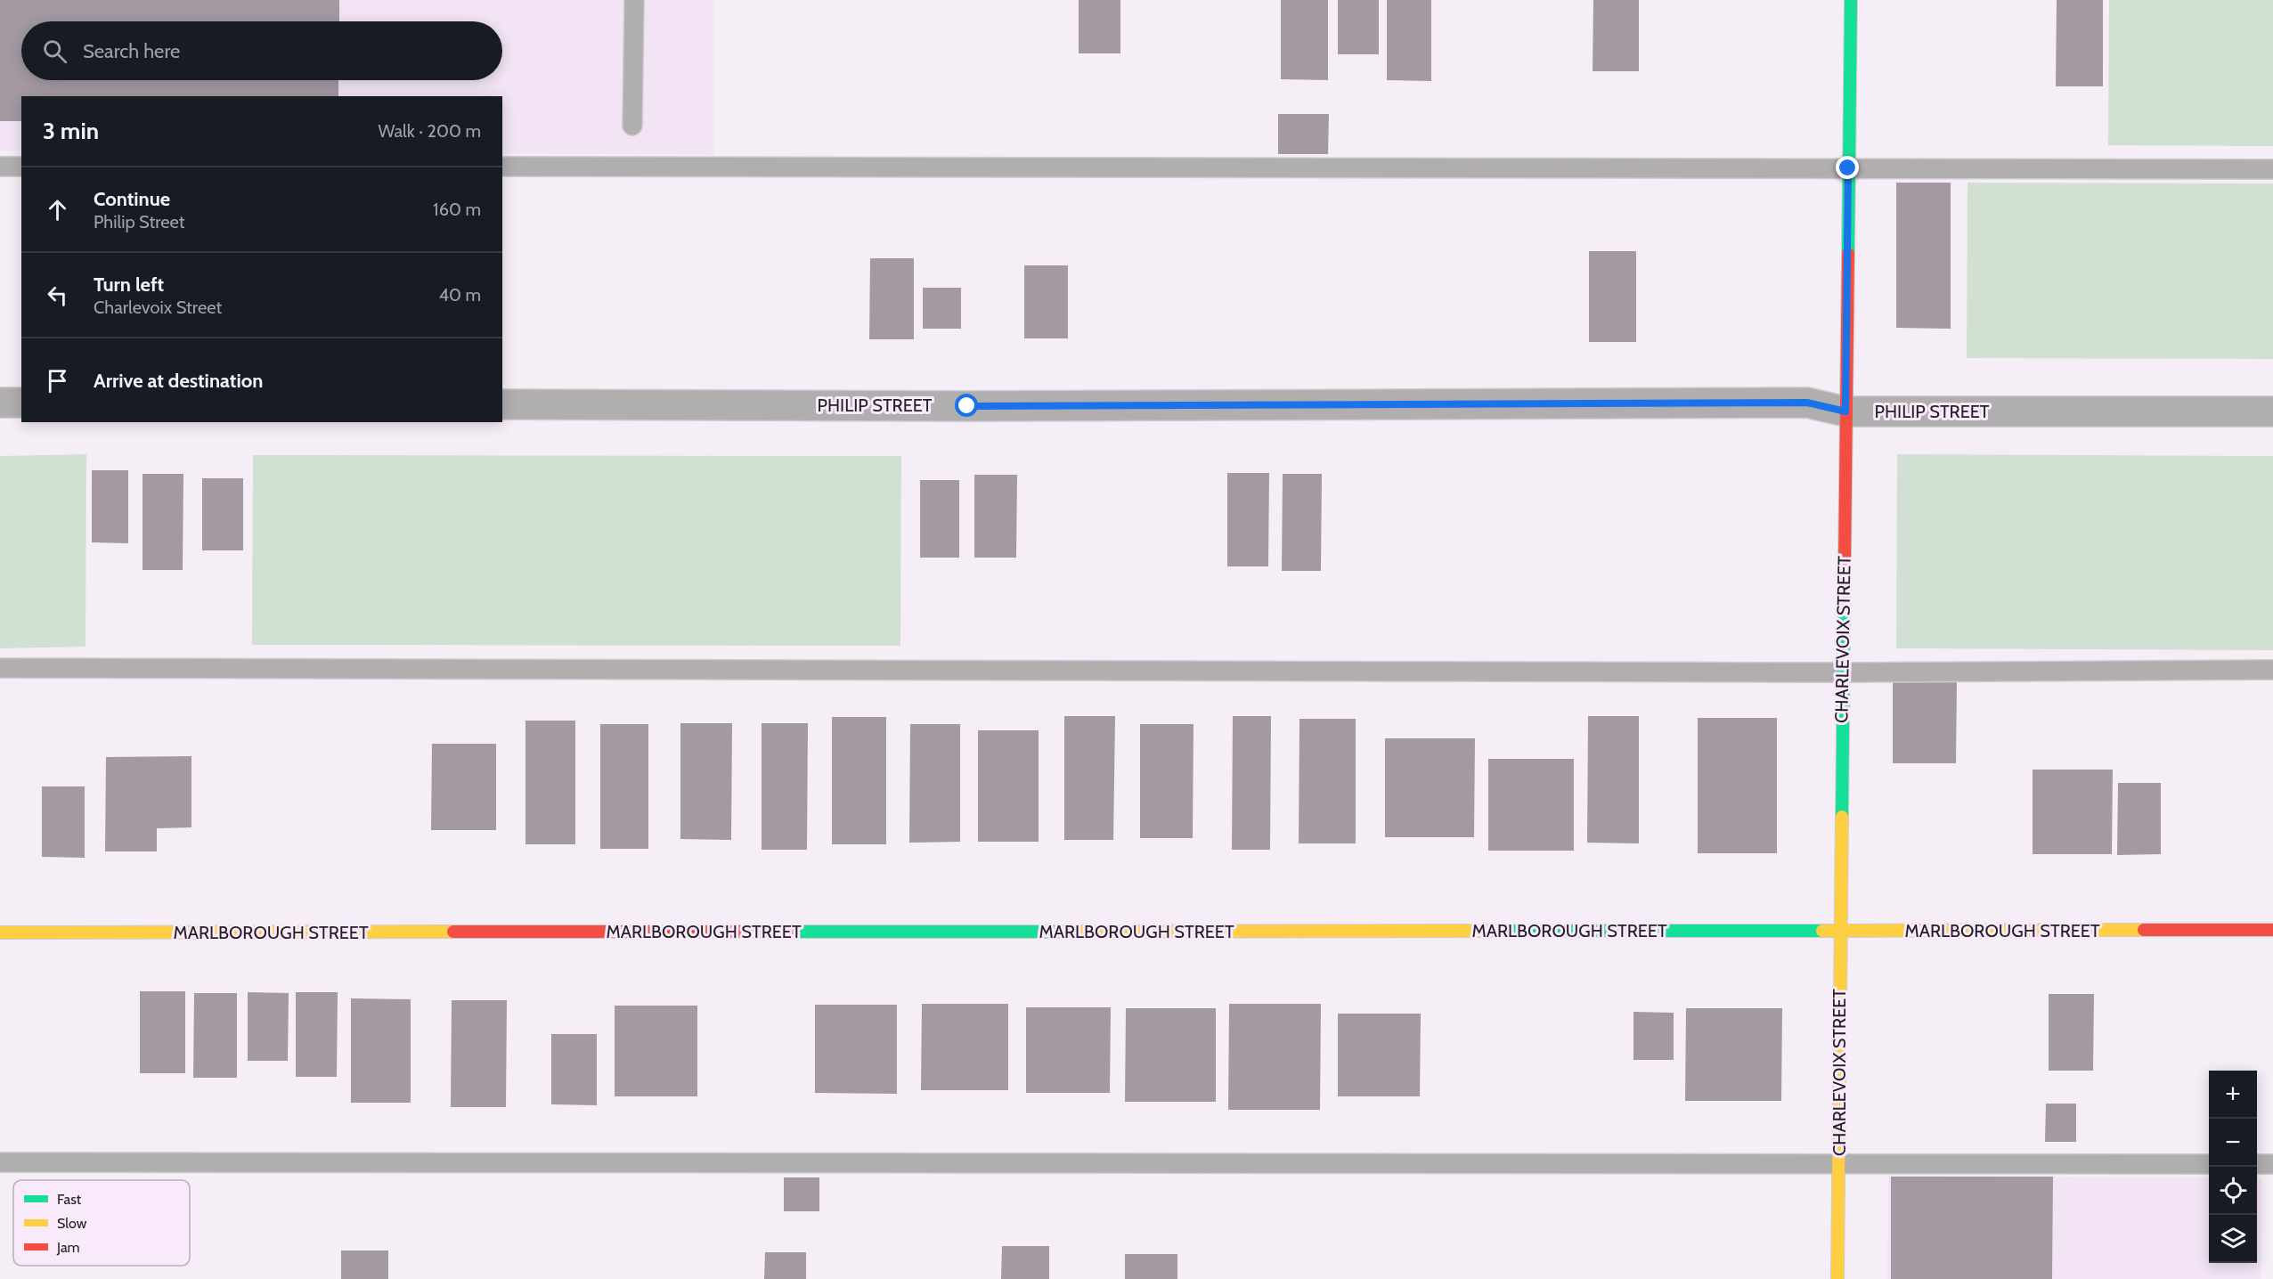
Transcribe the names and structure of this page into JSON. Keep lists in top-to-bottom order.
{
  "streets": {
    "street": ["PHILIP STREET", "CHARLEVOIX STREET", "MARLBOROUGH STREET"]
  },
  "crossings": [
    ["PHILIP STREET", "CHARLEVOIX STREET"],
    ["CHARLEVOIX STREET", "MARLBOROUGH STREET"]
  ],
  "legend": ["Fast", "Slow", "Jam"],
  "page": {
    "search": "Search here",
    "heading": ["3 min", "Walk · 200 m"],
    "list": [
      ["Continue", "Philip Street", "160 m"],
      ["Turn left", "Charlevoix Street", "40 m"],
      "Arrive at destination"
    ],
    "map_buttons": ["+", "−"]
  }
}
